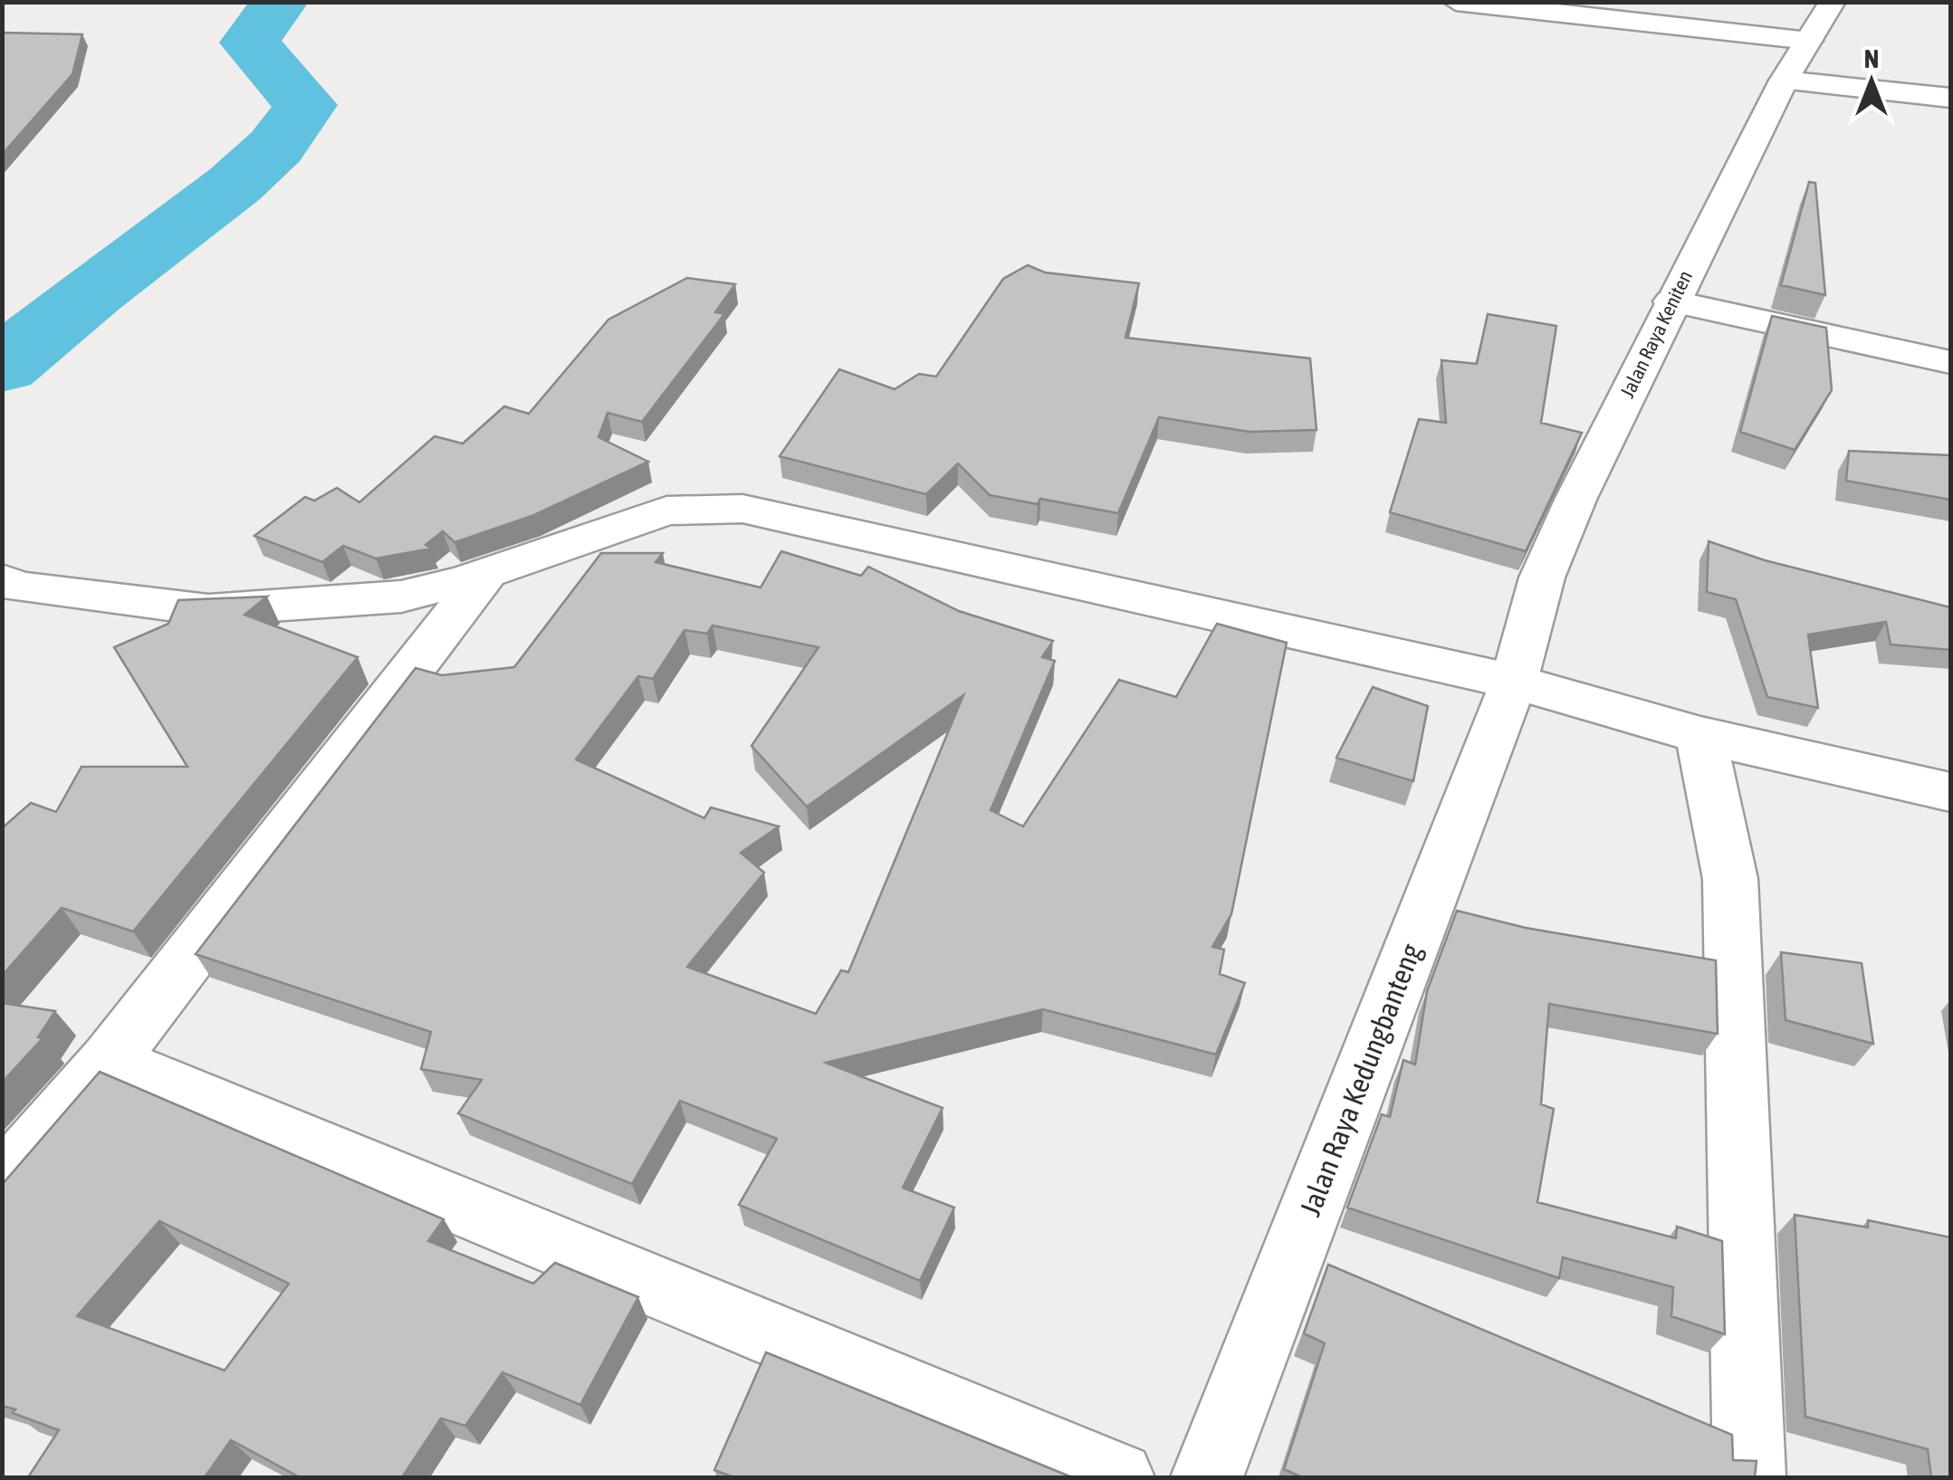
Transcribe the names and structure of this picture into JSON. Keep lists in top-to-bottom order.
{
  "streets": {
    "street": ["Jalan Raya Keniten", "Jalan Raya Kedungbanteng"]
  },
  "crossings": [
    ["Jalan Raya Keniten", "Jalan Raya Kedungbanteng"]
  ],
  "north": "top"
}
